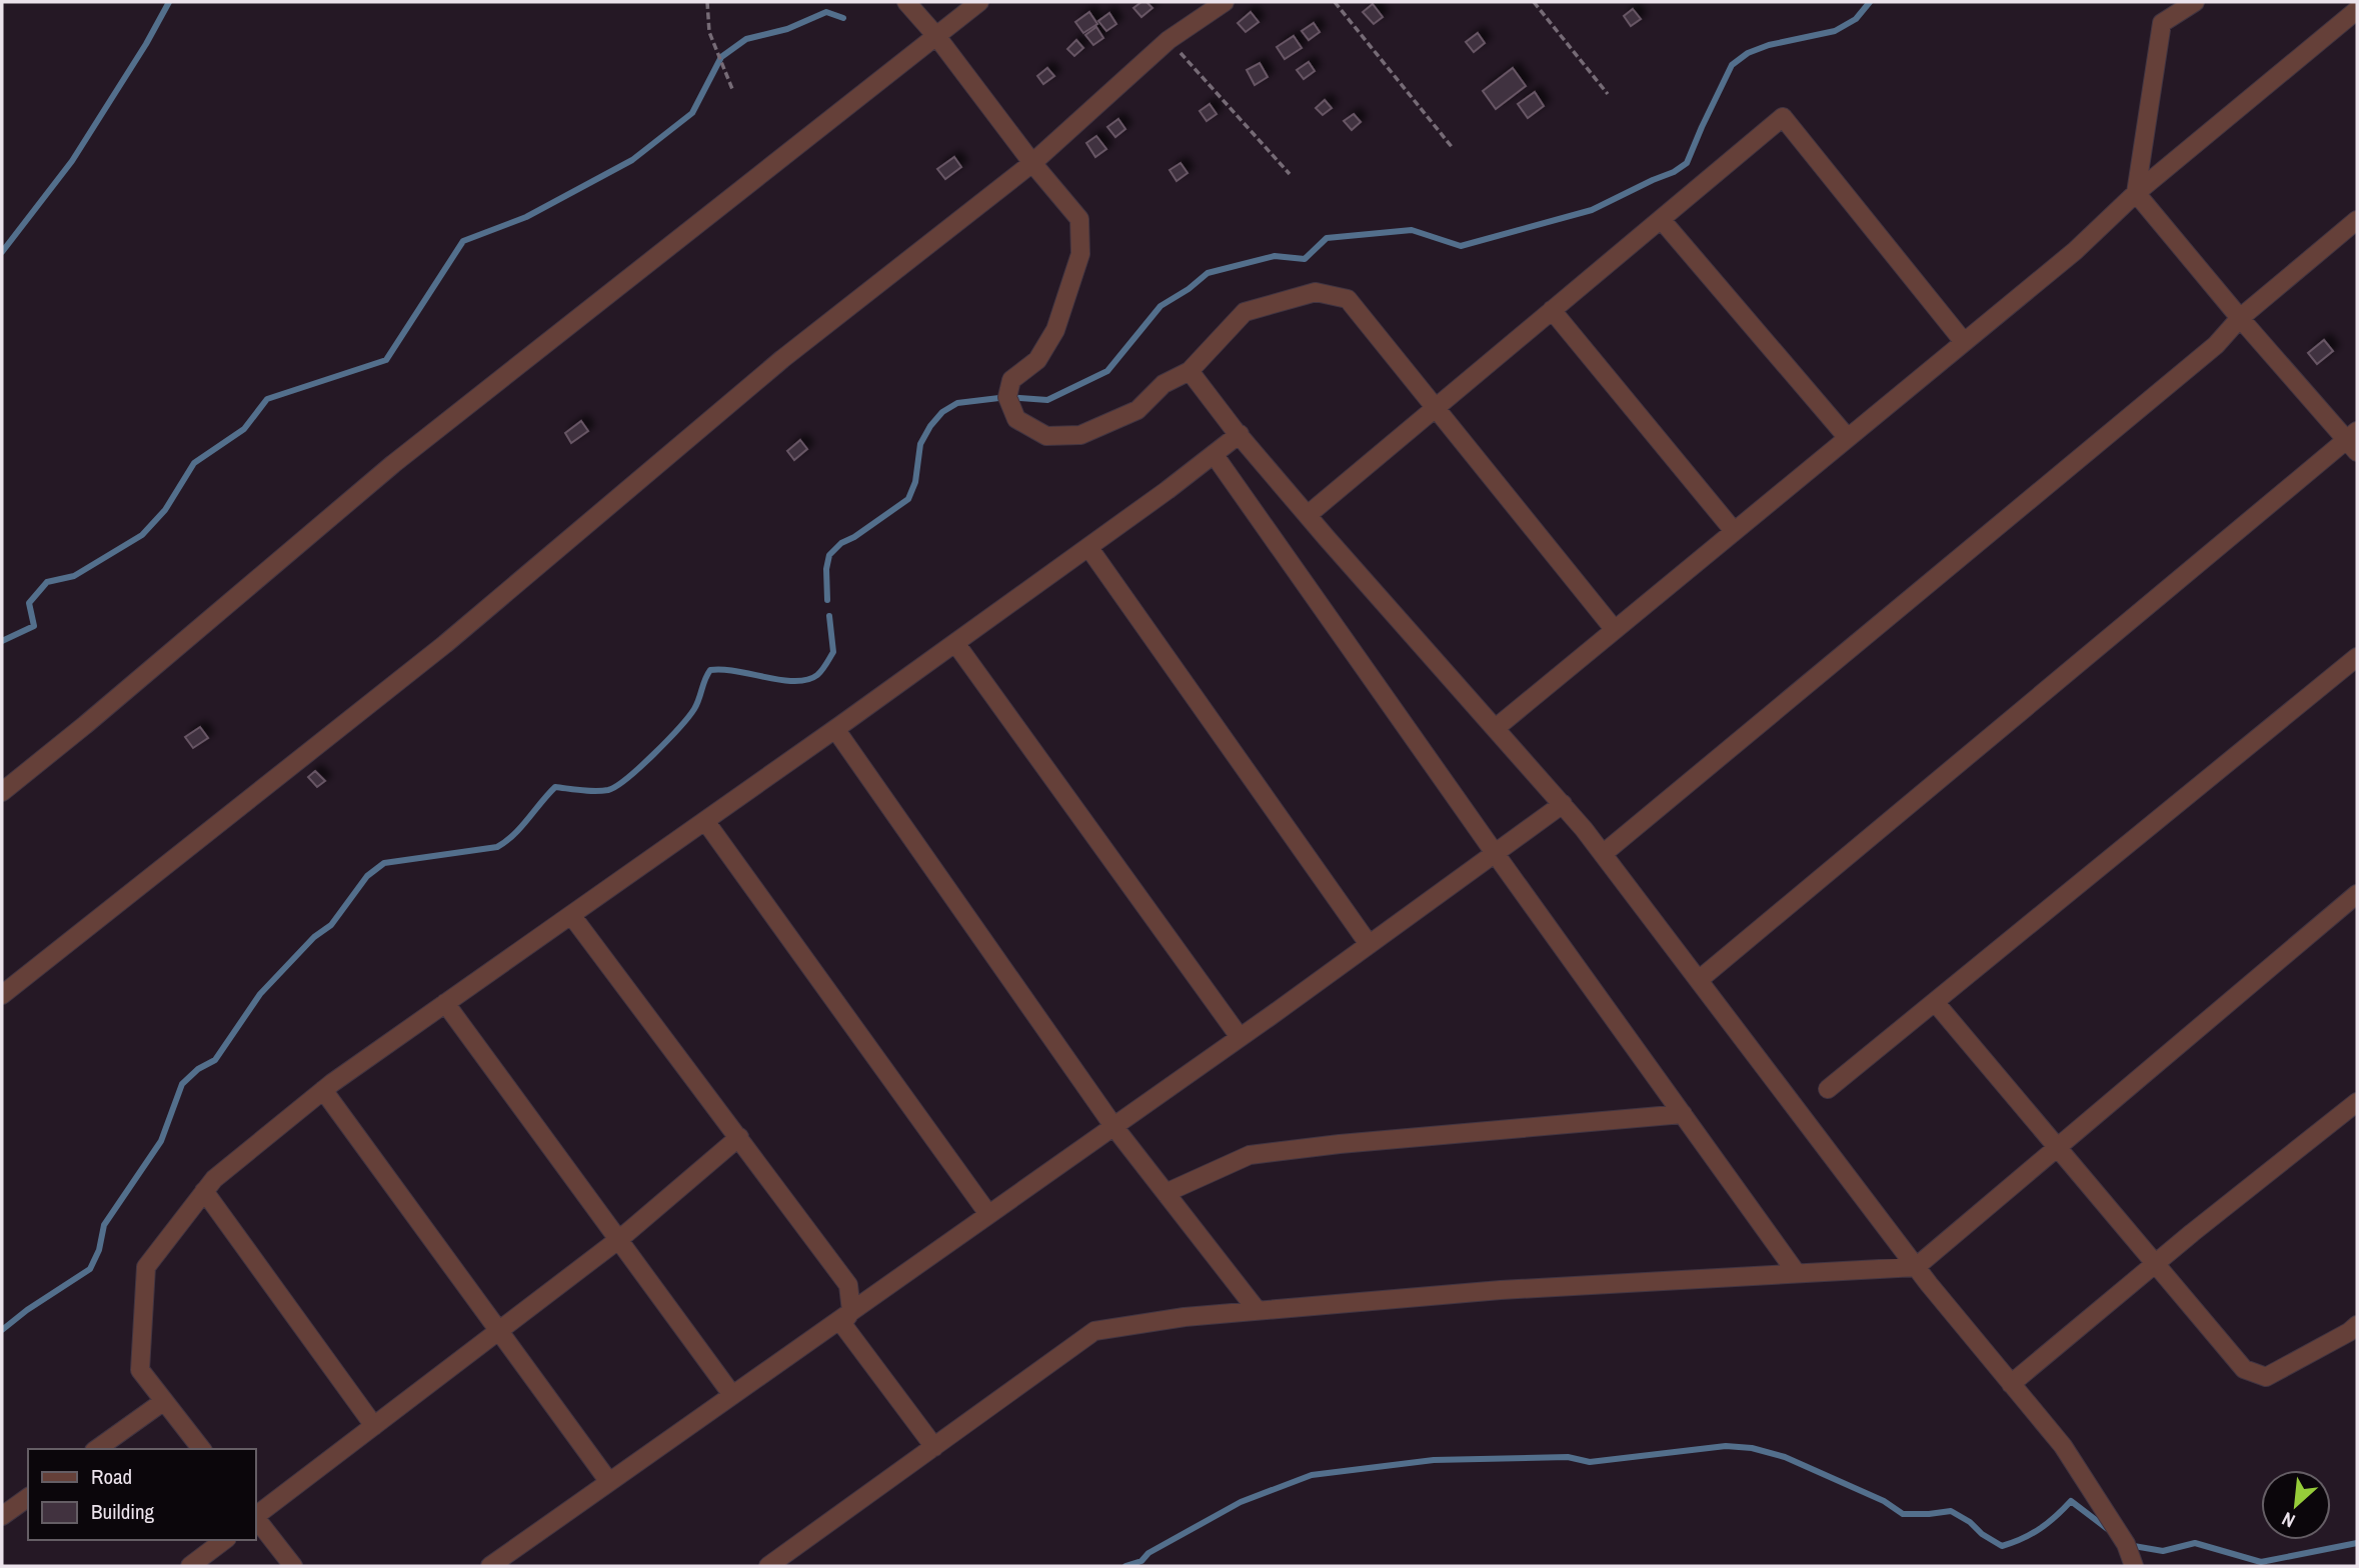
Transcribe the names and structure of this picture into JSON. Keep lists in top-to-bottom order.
{
  "legend": ["Road", "Building"],
  "north": "bottom left"
}
